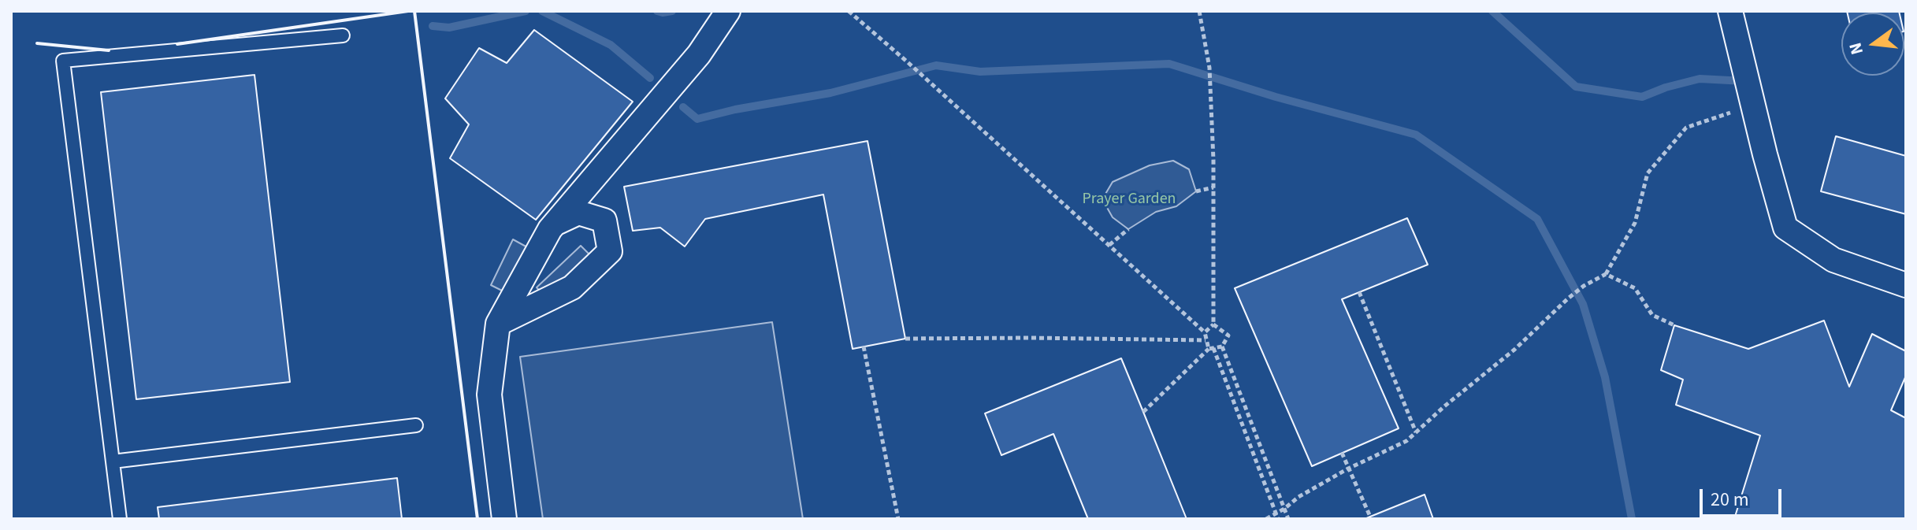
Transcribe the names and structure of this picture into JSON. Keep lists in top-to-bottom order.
{
  "parks": ["Prayer Garden"],
  "scale_bar": "20 m",
  "north": "left"
}
